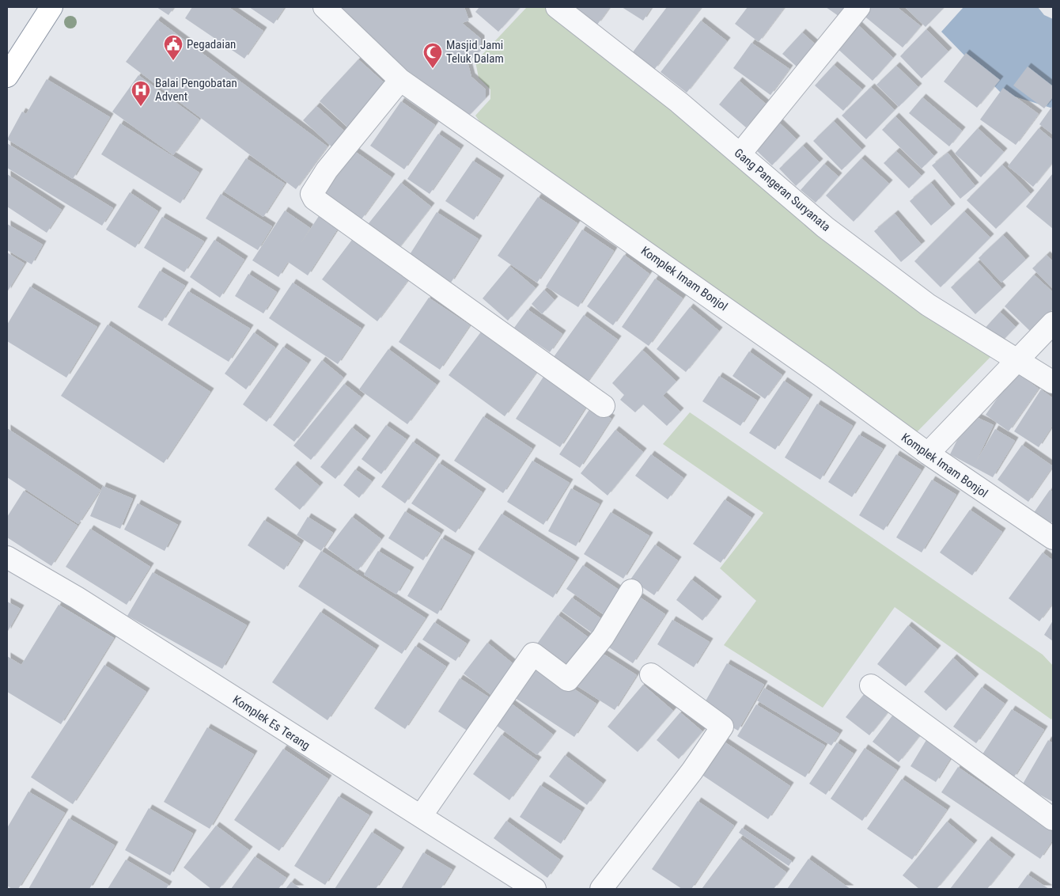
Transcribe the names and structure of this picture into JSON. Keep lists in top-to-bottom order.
{
  "streets": {
    "street": ["Gang Pangeran Suryanata", "Komplek Imam Bonjol", "Komplek Es Terang"]
  },
  "places": {
    "public building": ["Pegadaian"],
    "mosque": ["Masjid Jami Teluk Dalam"],
    "hospital": ["Balai Pengobatan Advent"]
  }
}
